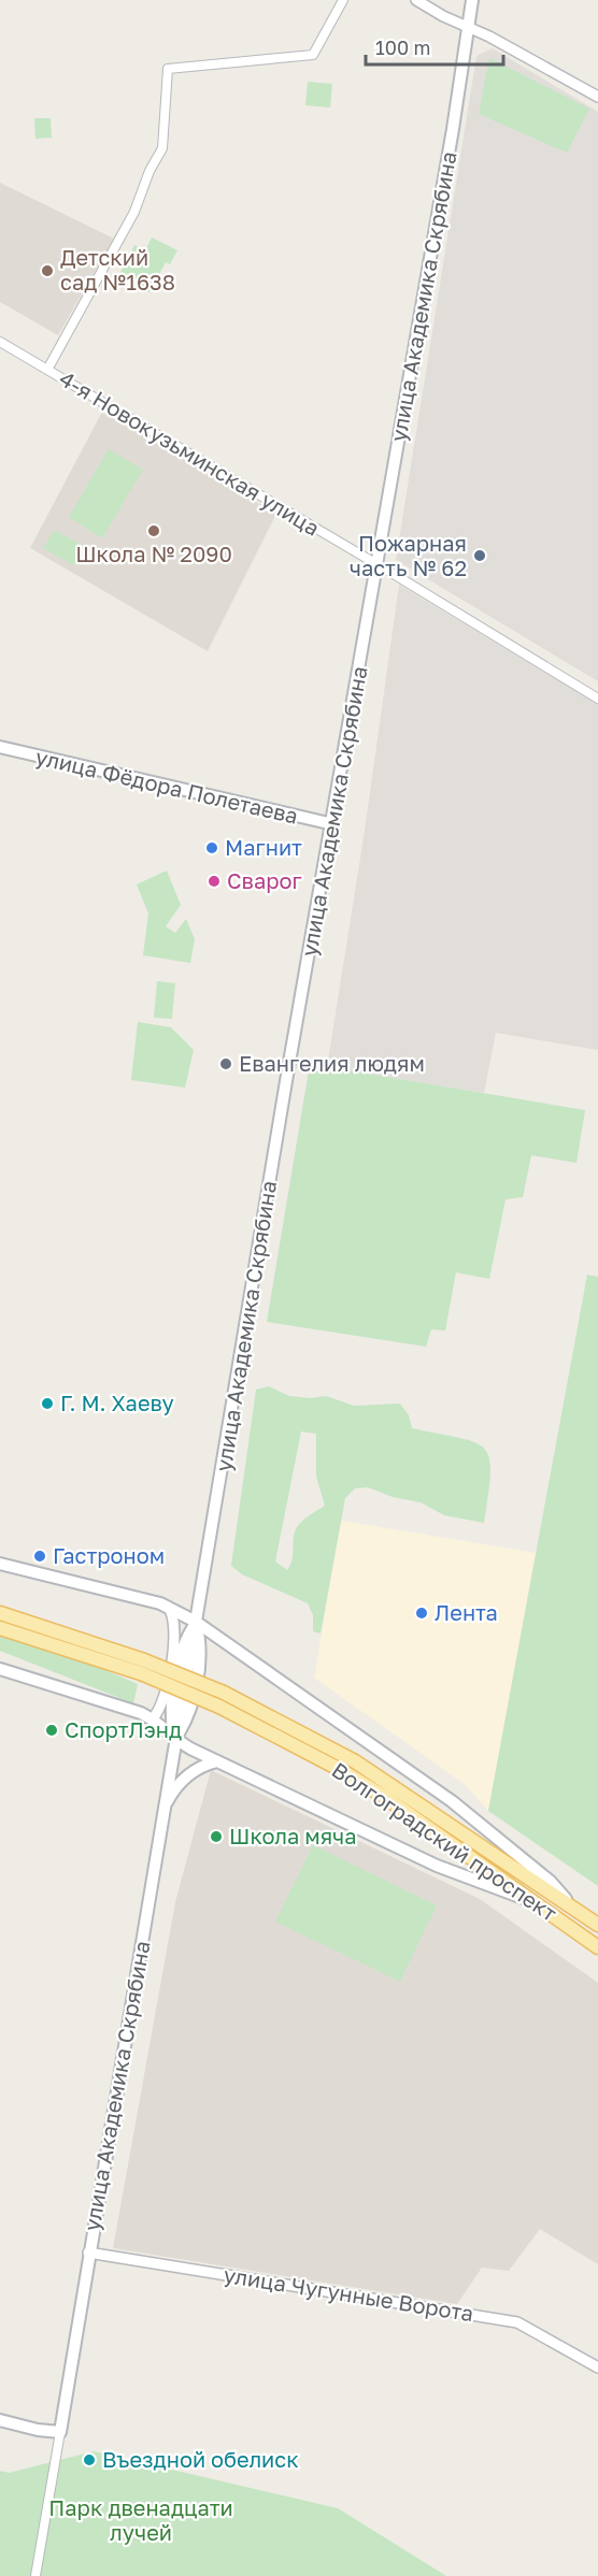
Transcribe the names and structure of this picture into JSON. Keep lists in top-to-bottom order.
{
  "streets": {
    "main road": ["улица Академика Скрябина", "улица Фёдора Полетаева", "Волгоградский проспект"],
    "street": ["4-я Новокузьминская улица", "улица Чугунные Ворота"]
  },
  "crossings": [
    ["улица Академика Скрябина", "4-я Новокузьминская улица"],
    ["улица Академика Скрябина", "улица Фёдора Полетаева"],
    ["улица Академика Скрябина", "улица Чугунные Ворота"]
  ],
  "parks": ["Парк двенадцати лучей"],
  "places": [
    "Детский сад №1638",
    "Школа № 2090",
    "Пожарная часть № 62",
    "Магнит",
    "Сварог",
    "Евангелия людям",
    "Г. М. Хаеву",
    "Гастроном",
    "Лента",
    "СпортЛэнд",
    "Школа мяча",
    "Въездной обелиск"
  ],
  "scale_bar": "100 m"
}
